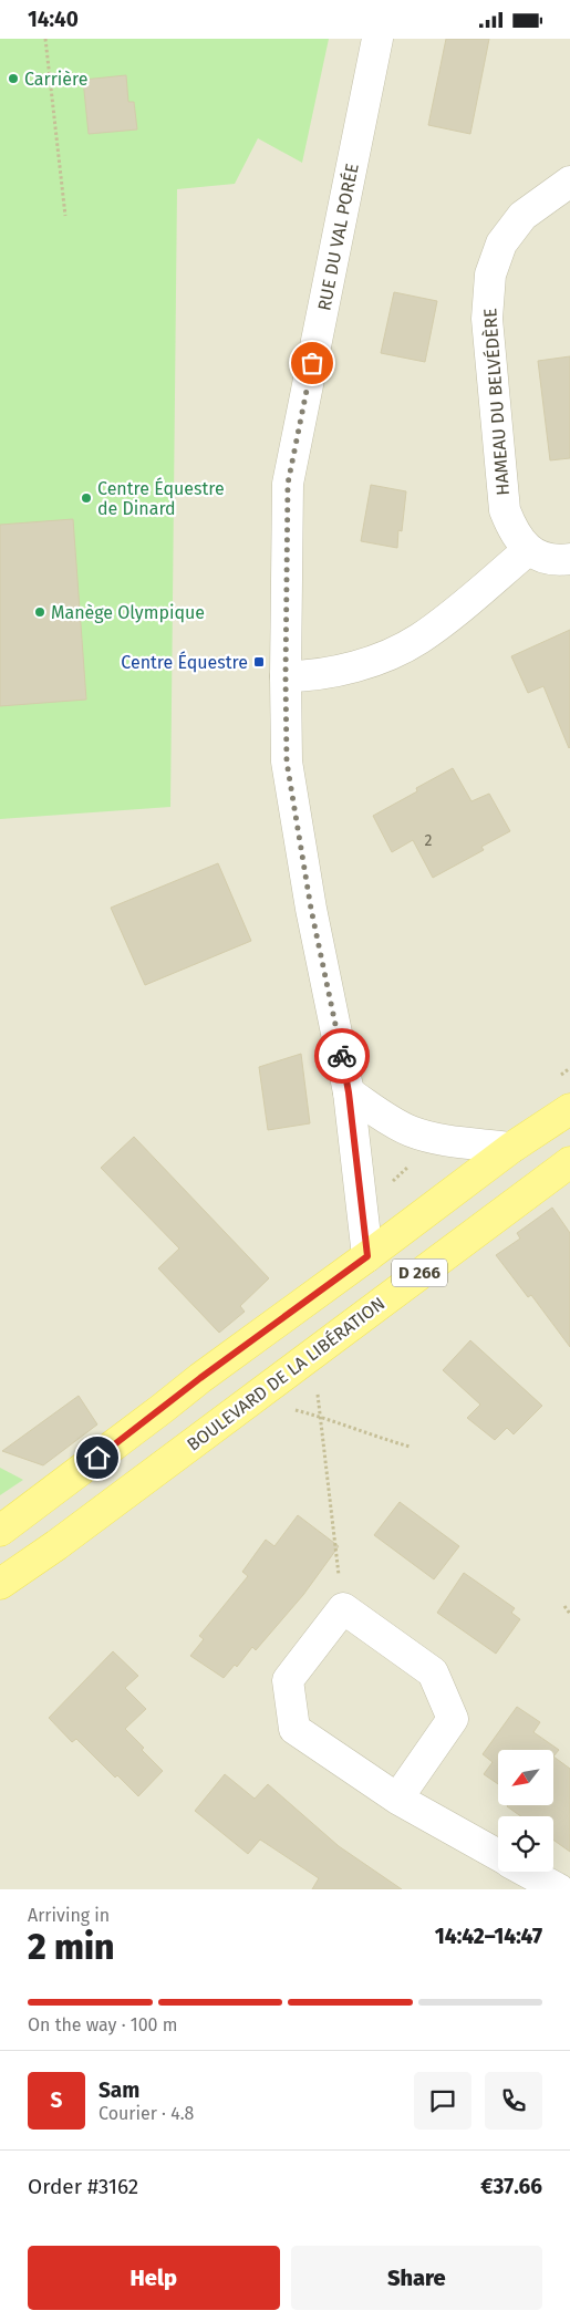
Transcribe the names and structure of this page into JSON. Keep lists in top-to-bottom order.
{
  "streets": {
    "main road": ["D 266", "BOULEVARD DE LA LIBÉRATION"],
    "street": ["RUE DU VAL PORÉE", "HAMEAU DU BELVÉDÈRE"]
  },
  "crossings": [
    ["RUE DU VAL PORÉE", "D 266"]
  ],
  "places": {
    "other": ["Carrière", "Centre Équestre de Dinard", "Manège Olympique"],
    "transit": ["Centre Équestre"]
  },
  "house_numbers": ["2"],
  "north": "bottom left",
  "page": {
    "status": "14:40",
    "heading": ["2 min", "Arriving in", "14:42–14:47"],
    "panel": [
      "Sam",
      "Courier · 4.8",
      "Order #3162",
      "€37.66"
    ],
    "bar": "On the way · 100 m",
    "round": "S",
    "buttons": ["Help", "Share"]
  }
}
